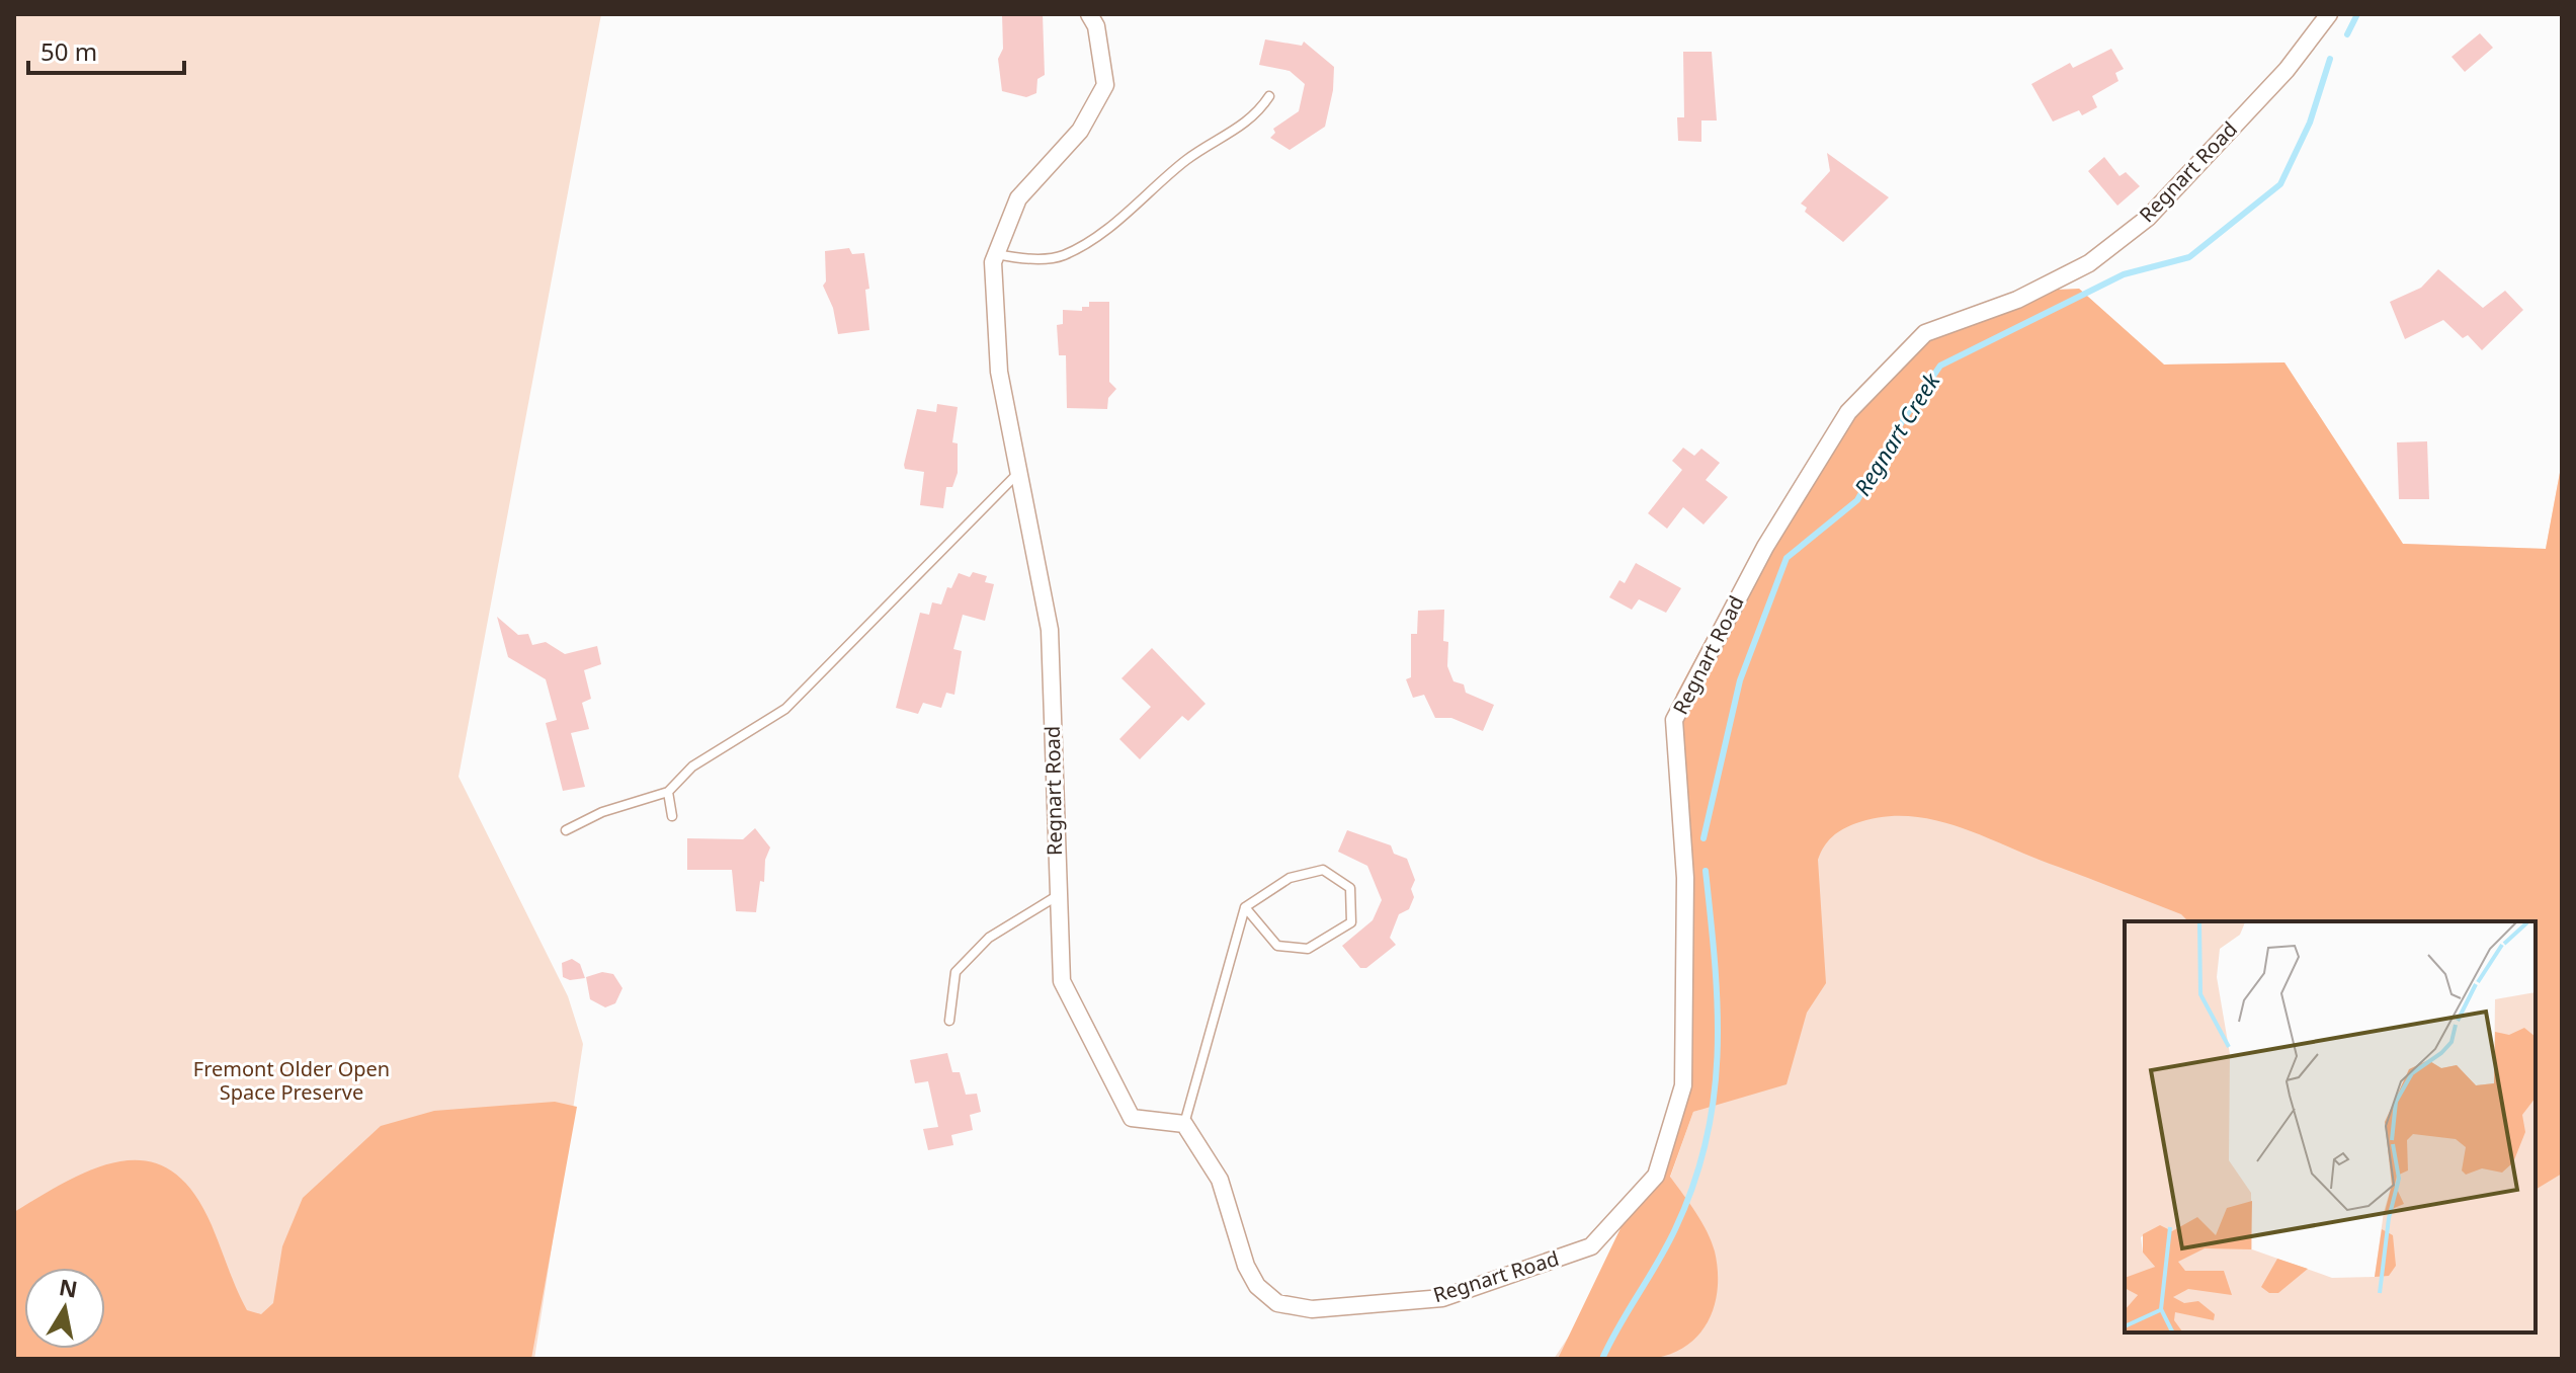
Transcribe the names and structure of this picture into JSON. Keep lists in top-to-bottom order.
{
  "streets": {
    "street": ["Regnart Road"]
  },
  "water": ["Regnart Creek"],
  "parks": ["Fremont Older Open Space Preserve"],
  "scale_bar": "50 m",
  "north": "top"
}
